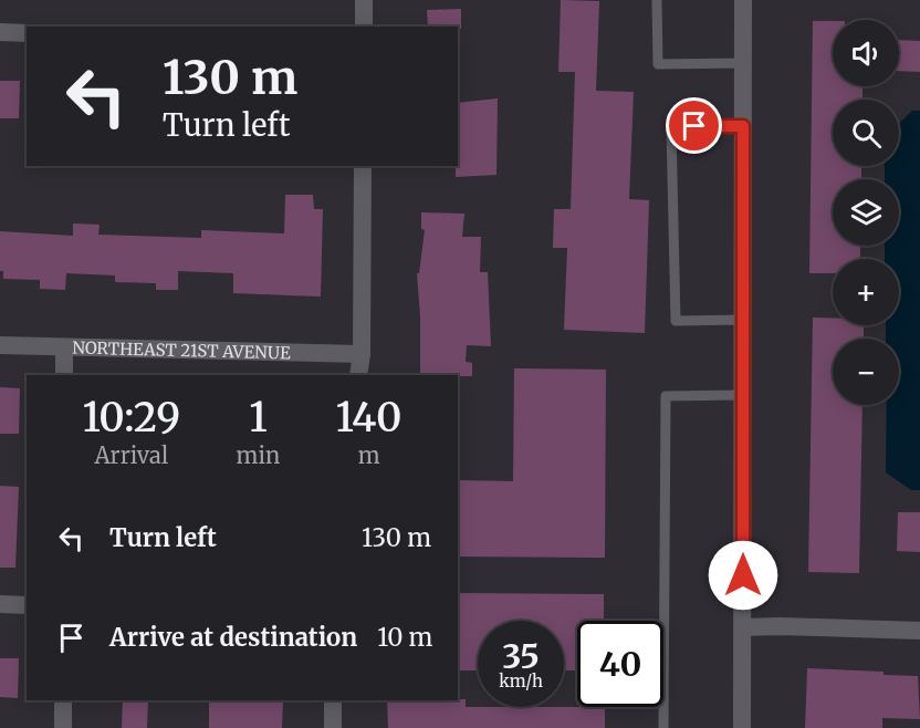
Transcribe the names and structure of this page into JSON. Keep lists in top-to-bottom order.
{
  "streets": {
    "street": ["NORTHEAST 21ST AVENUE"]
  },
  "page": {
    "map_buttons": ["+", "−"],
    "turn": ["130 m", "Turn left"],
    "eta": [
      "10:29",
      "Arrival",
      "1",
      "min",
      "140",
      "m"
    ],
    "list": [
      {
        "name": "Turn left",
        "value": "130 m"
      },
      {
        "name": "Arrive at destination",
        "value": "10 m"
      }
    ],
    "speed": "35 km/h",
    "limit": "40"
  }
}
